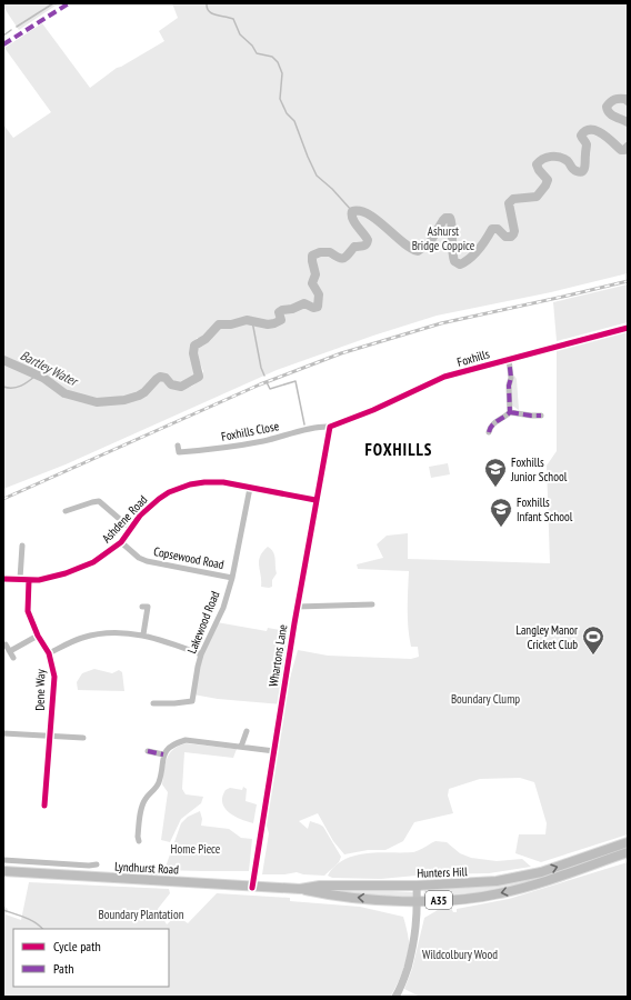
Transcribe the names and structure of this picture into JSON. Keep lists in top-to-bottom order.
{
  "streets": {
    "main road": ["Lyndhurst Road", "Hunters Hill", "A35"],
    "street": [
      "Foxhills",
      "Foxhills Close",
      "Ashdene Road",
      "Copsewood Road",
      "Lakewood Road",
      "Whartons Lane",
      "Dene Way"
    ]
  },
  "crossings": [
    ["Foxhills", "Foxhills Close"],
    ["Foxhills", "Whartons Lane"],
    ["Foxhills Close", "Whartons Lane"],
    ["Ashdene Road", "Copsewood Road"],
    ["Ashdene Road", "Lakewood Road"],
    ["Ashdene Road", "Whartons Lane"],
    ["Ashdene Road", "Dene Way"],
    ["Copsewood Road", "Lakewood Road"],
    ["Whartons Lane", "Lyndhurst Road"],
    ["Whartons Lane", "Hunters Hill"],
    ["Lyndhurst Road", "Hunters Hill"],
    ["Hunters Hill", "A35"]
  ],
  "districts": ["FOXHILLS"],
  "water": ["Bartley Water"],
  "parks": [
    "Ashurst Bridge Coppice",
    "Boundary Clump",
    "Home Piece",
    "Boundary Plantation",
    "Wildcolbury Wood"
  ],
  "places": {
    "school or university": ["Foxhills Junior School", "Foxhills Infant School"],
    "sports": ["Langley Manor Cricket Club"]
  },
  "legend": ["Cycle path", "Path"]
}
